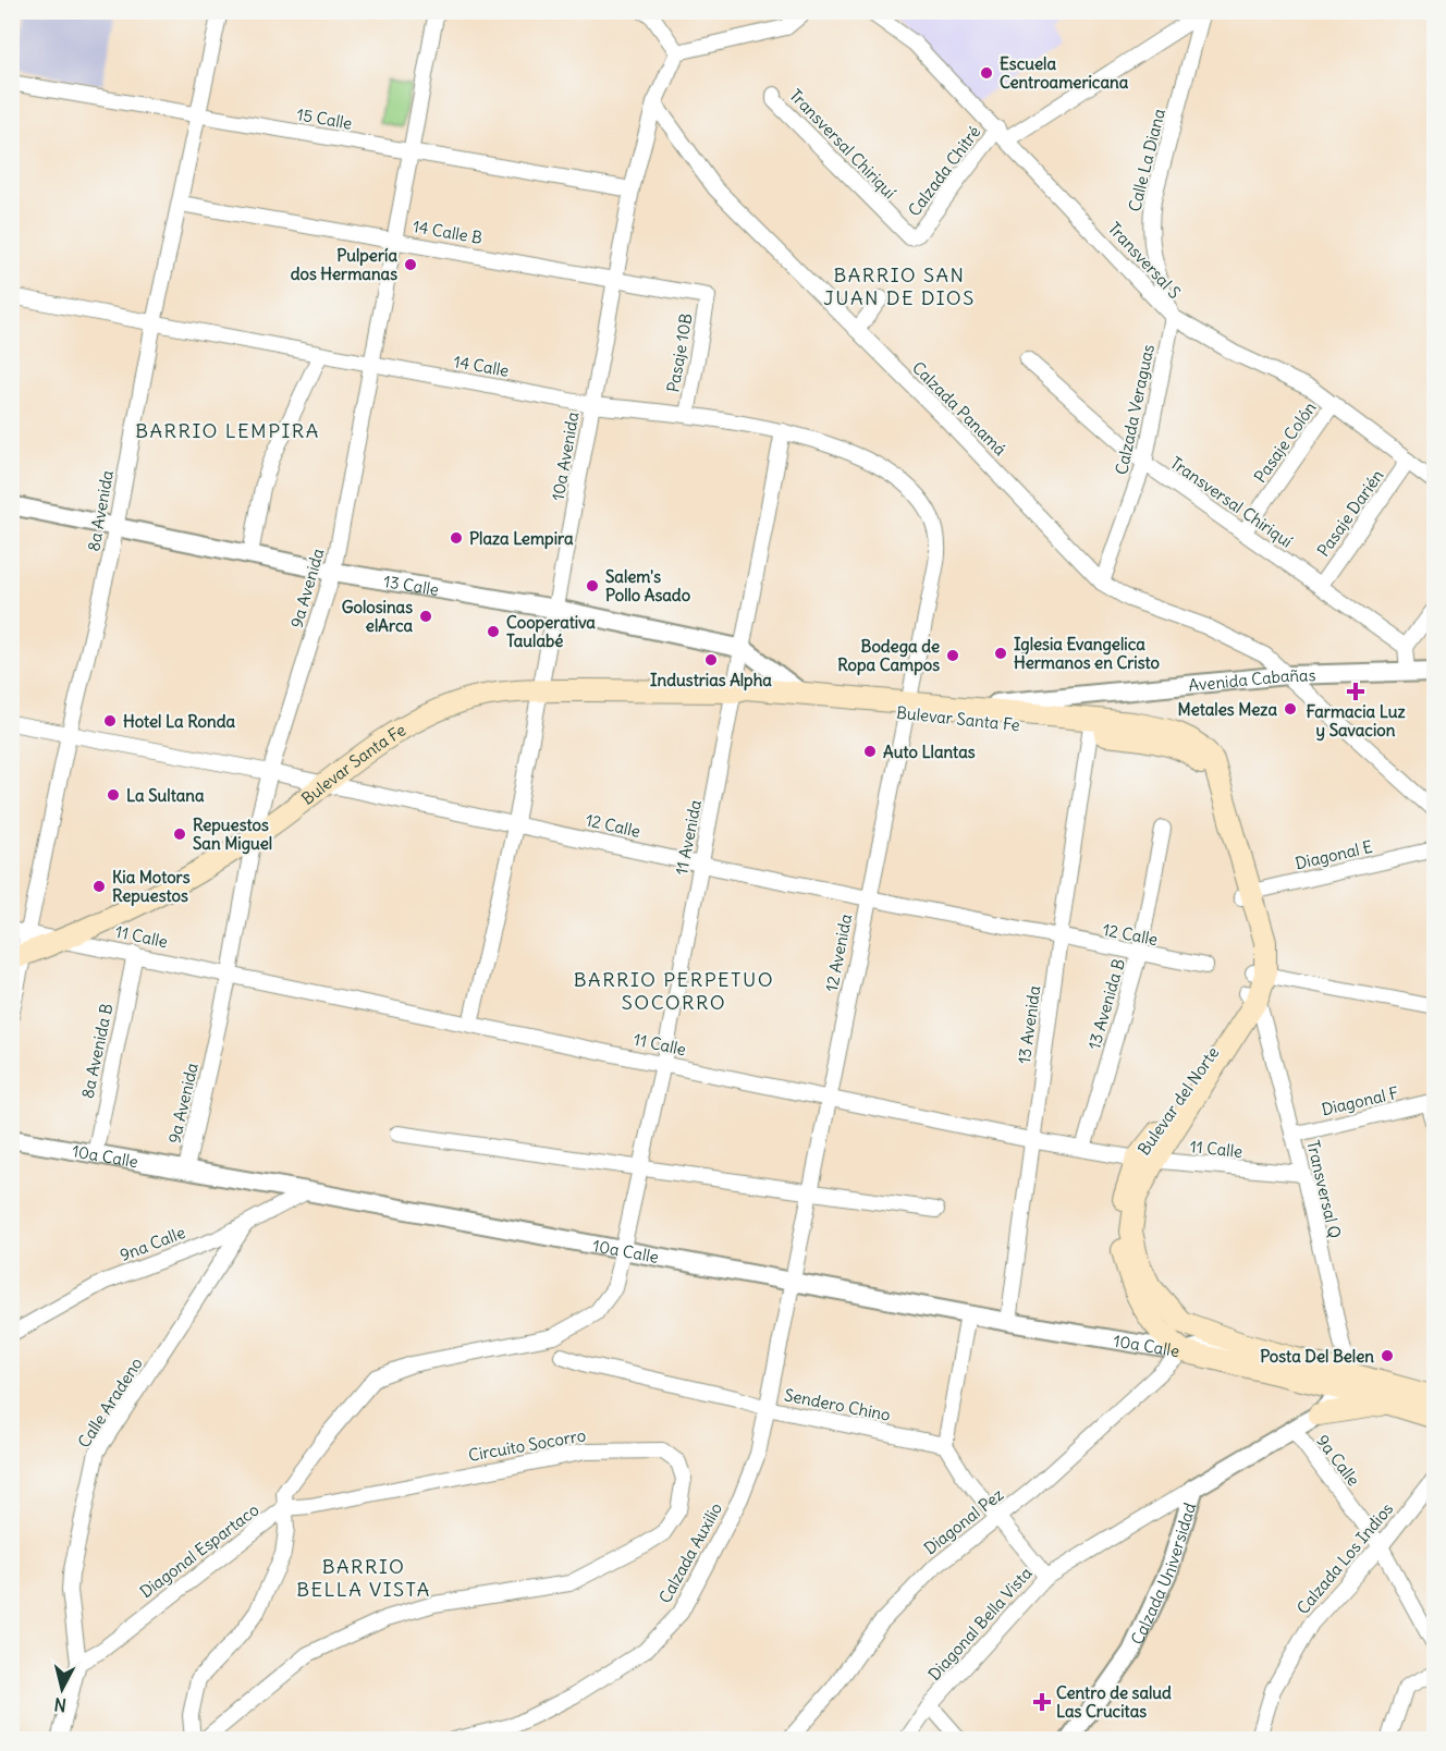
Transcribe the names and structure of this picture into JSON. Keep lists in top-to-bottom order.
{
  "streets": {
    "main road": ["Bulevar Santa Fe", "Bulevar del Norte"],
    "street": [
      "15 Calle",
      "Transversal Chiriquí",
      "Calle La Diana",
      "Calzada Chitré",
      "14 Calle B",
      "Transversal S",
      "Pasaje 10B",
      "14 Calle",
      "Calzada Panamá",
      "Calzada Veraguas",
      "Pasaje Colón",
      "10a Avenida",
      "8a Avenida",
      "Pasaje Darién",
      "13 Calle",
      "9a Avenida",
      "Avenida Cabañas",
      "12 Calle",
      "11 Avenida",
      "Diagonal E",
      "11 Calle",
      "12 Avenida",
      "13 Avenida B",
      "13 Avenida",
      "8a Avenida B",
      "Diagonal F",
      "10a Calle",
      "Transversal Q",
      "9na Calle",
      "Calle Aradeno",
      "Sendero Chino",
      "Circuito Socorro",
      "9a Calle",
      "Diagonal Pez",
      "Diagonal Espartaco",
      "Calzada Auxilio",
      "Calzada Los Indios",
      "Calzada Universidad",
      "Diagonal Bella Vista"
    ]
  },
  "crossings": [
    ["15 Calle", "10a Avenida"],
    ["15 Calle", "8a Avenida"],
    ["15 Calle", "9a Avenida"],
    ["Transversal Chiriquí", "Calzada Chitré"],
    ["Transversal Chiriquí", "Calzada Veraguas"],
    ["Transversal Chiriquí", "Pasaje Colón"],
    ["Transversal Chiriquí", "Pasaje Darién"],
    ["Calle La Diana", "Transversal S"],
    ["Calle La Diana", "Calzada Veraguas"],
    ["Calzada Chitré", "Transversal S"],
    ["14 Calle B", "Pasaje 10B"],
    ["14 Calle B", "10a Avenida"],
    ["14 Calle B", "8a Avenida"],
    ["14 Calle B", "9a Avenida"],
    ["Transversal S", "Calzada Veraguas"],
    ["Transversal S", "Pasaje Colón"],
    ["Transversal S", "Pasaje Darién"],
    ["Pasaje 10B", "14 Calle"],
    ["14 Calle", "10a Avenida"],
    ["14 Calle", "8a Avenida"],
    ["14 Calle", "9a Avenida"],
    ["14 Calle", "11 Avenida"],
    ["14 Calle", "12 Avenida"],
    ["Calzada Panamá", "Calzada Veraguas"],
    ["Calzada Panamá", "10a Avenida"],
    ["Calzada Panamá", "Avenida Cabañas"],
    ["10a Avenida", "13 Calle"],
    ["10a Avenida", "Bulevar Santa Fe"],
    ["10a Avenida", "12 Calle"],
    ["10a Avenida", "11 Calle"],
    ["8a Avenida", "13 Calle"],
    ["8a Avenida", "Bulevar Santa Fe"],
    ["8a Avenida", "12 Calle"],
    ["13 Calle", "9a Avenida"],
    ["13 Calle", "Bulevar Santa Fe"],
    ["13 Calle", "11 Avenida"],
    ["9a Avenida", "Bulevar Santa Fe"],
    ["9a Avenida", "12 Calle"],
    ["9a Avenida", "11 Calle"],
    ["9a Avenida", "10a Calle"],
    ["Avenida Cabañas", "Bulevar Santa Fe"],
    ["Bulevar Santa Fe", "12 Calle"],
    ["Bulevar Santa Fe", "11 Avenida"],
    ["Bulevar Santa Fe", "11 Calle"],
    ["Bulevar Santa Fe", "12 Avenida"],
    ["Bulevar Santa Fe", "13 Avenida"],
    ["12 Calle", "11 Avenida"],
    ["12 Calle", "12 Avenida"],
    ["12 Calle", "13 Avenida B"],
    ["12 Calle", "13 Avenida"],
    ["11 Avenida", "11 Calle"],
    ["11 Avenida", "10a Calle"],
    ["11 Avenida", "Diagonal Espartaco"],
    ["11 Calle", "12 Avenida"],
    ["11 Calle", "13 Avenida B"],
    ["11 Calle", "13 Avenida"],
    ["11 Calle", "8a Avenida B"],
    ["11 Calle", "Bulevar del Norte"],
    ["11 Calle", "Transversal Q"],
    ["12 Avenida", "10a Calle"],
    ["12 Avenida", "Sendero Chino"],
    ["12 Avenida", "Calzada Auxilio"],
    ["13 Avenida", "10a Calle"],
    ["8a Avenida B", "10a Calle"],
    ["Bulevar del Norte", "10a Calle"],
    ["Bulevar del Norte", "Transversal Q"],
    ["Bulevar del Norte", "Diagonal Pez"],
    ["Bulevar del Norte", "Calzada Universidad"],
    ["Diagonal F", "Transversal Q"],
    ["10a Calle", "9na Calle"],
    ["10a Calle", "Diagonal Pez"],
    ["10a Calle", "Diagonal Espartaco"],
    ["Transversal Q", "Calzada Universidad"],
    ["9na Calle", "Calle Aradeno"],
    ["Calle Aradeno", "Diagonal Espartaco"],
    ["Sendero Chino", "Calzada Auxilio"],
    ["Circuito Socorro", "Diagonal Espartaco"],
    ["9a Calle", "Calzada Los Indios"],
    ["9a Calle", "Calzada Universidad"],
    ["Calzada Universidad", "Diagonal Bella Vista"]
  ],
  "districts": [
    "BARRIO SAN JUAN DE DIOS",
    "BARRIO LEMPIRA",
    "BARRIO PERPETUO SOCORRO",
    "BARRIO BELLA VISTA"
  ],
  "places": {
    "other": [
      "Escuela Centroamericana",
      "Pulpería dos Hermanas",
      "Plaza Lempira",
      "Salem's Pollo Asado",
      "Golosinas elArca",
      "Cooperativa Taulabé",
      "Iglesia Evangelica Hermanos en Cristo",
      "Bodega de Ropa Campos",
      "Industrias Alpha",
      "Metales Meza",
      "Hotel La Ronda",
      "Auto Llantas",
      "La Sultana",
      "Repuestos San Miguel",
      "Kia Motors Repuestos",
      "Posta Del Belen"
    ],
    "health": ["Farmacia Luz y Savacion", "Centro de salud Las Crucitas"]
  },
  "north": "bottom"
}
